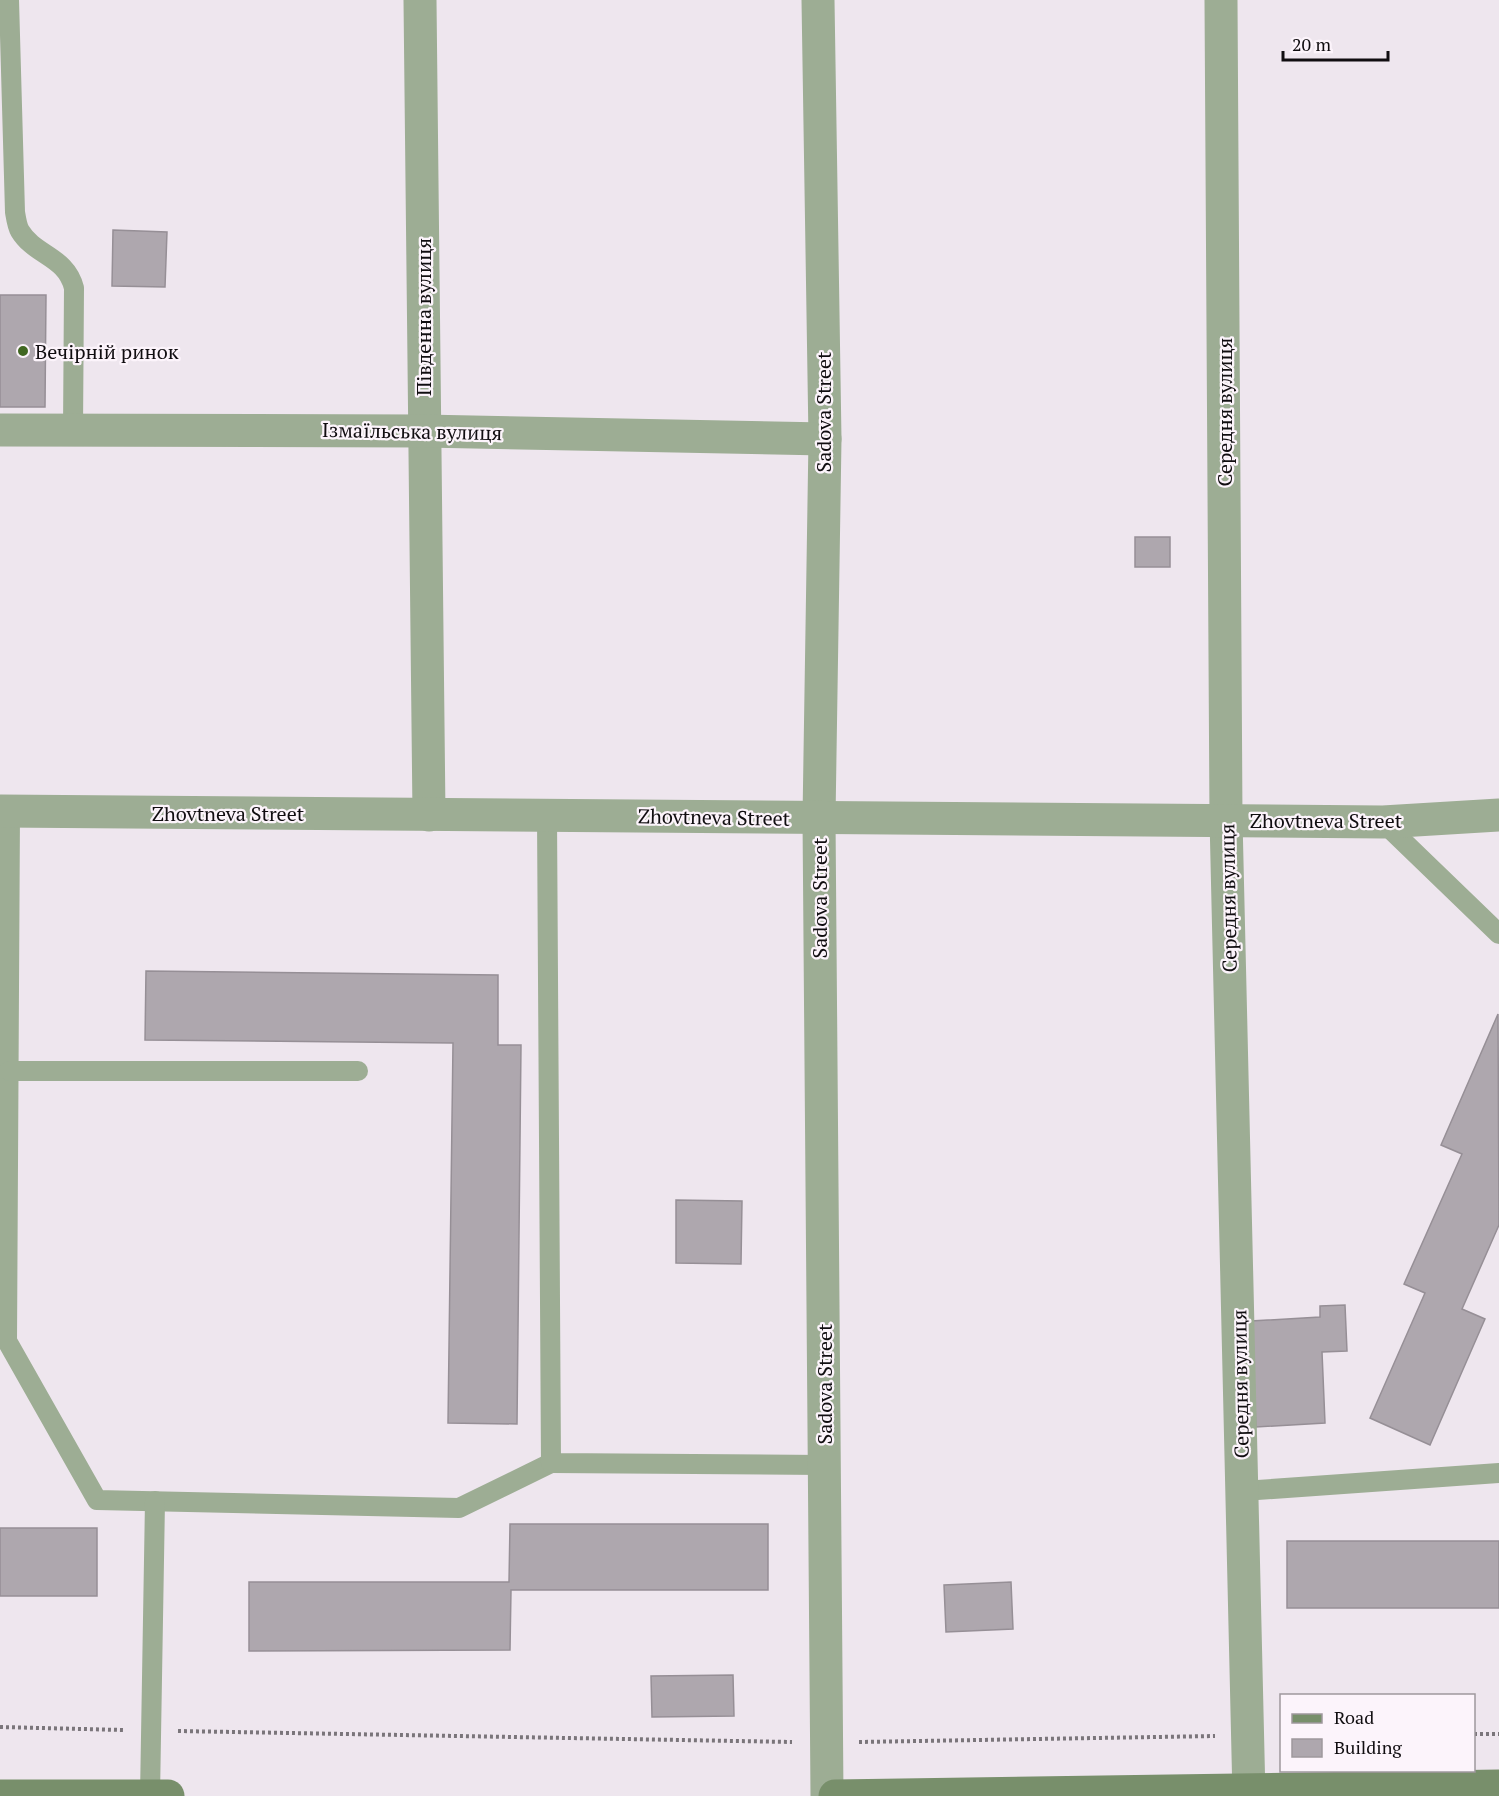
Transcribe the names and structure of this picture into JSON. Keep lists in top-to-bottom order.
{
  "streets": {
    "street": [
      "Південна вулиця",
      "Sadova Street",
      "Середня вулиця",
      "Ізмаїльська вулиця",
      "Zhovtneva Street"
    ]
  },
  "crossings": [
    ["Південна вулиця", "Ізмаїльська вулиця"],
    ["Південна вулиця", "Zhovtneva Street"],
    ["Sadova Street", "Ізмаїльська вулиця"],
    ["Sadova Street", "Zhovtneva Street"],
    ["Середня вулиця", "Zhovtneva Street"]
  ],
  "places": ["Вечірній ринок"],
  "legend": ["Road", "Building"],
  "scale_bar": "20 m"
}
